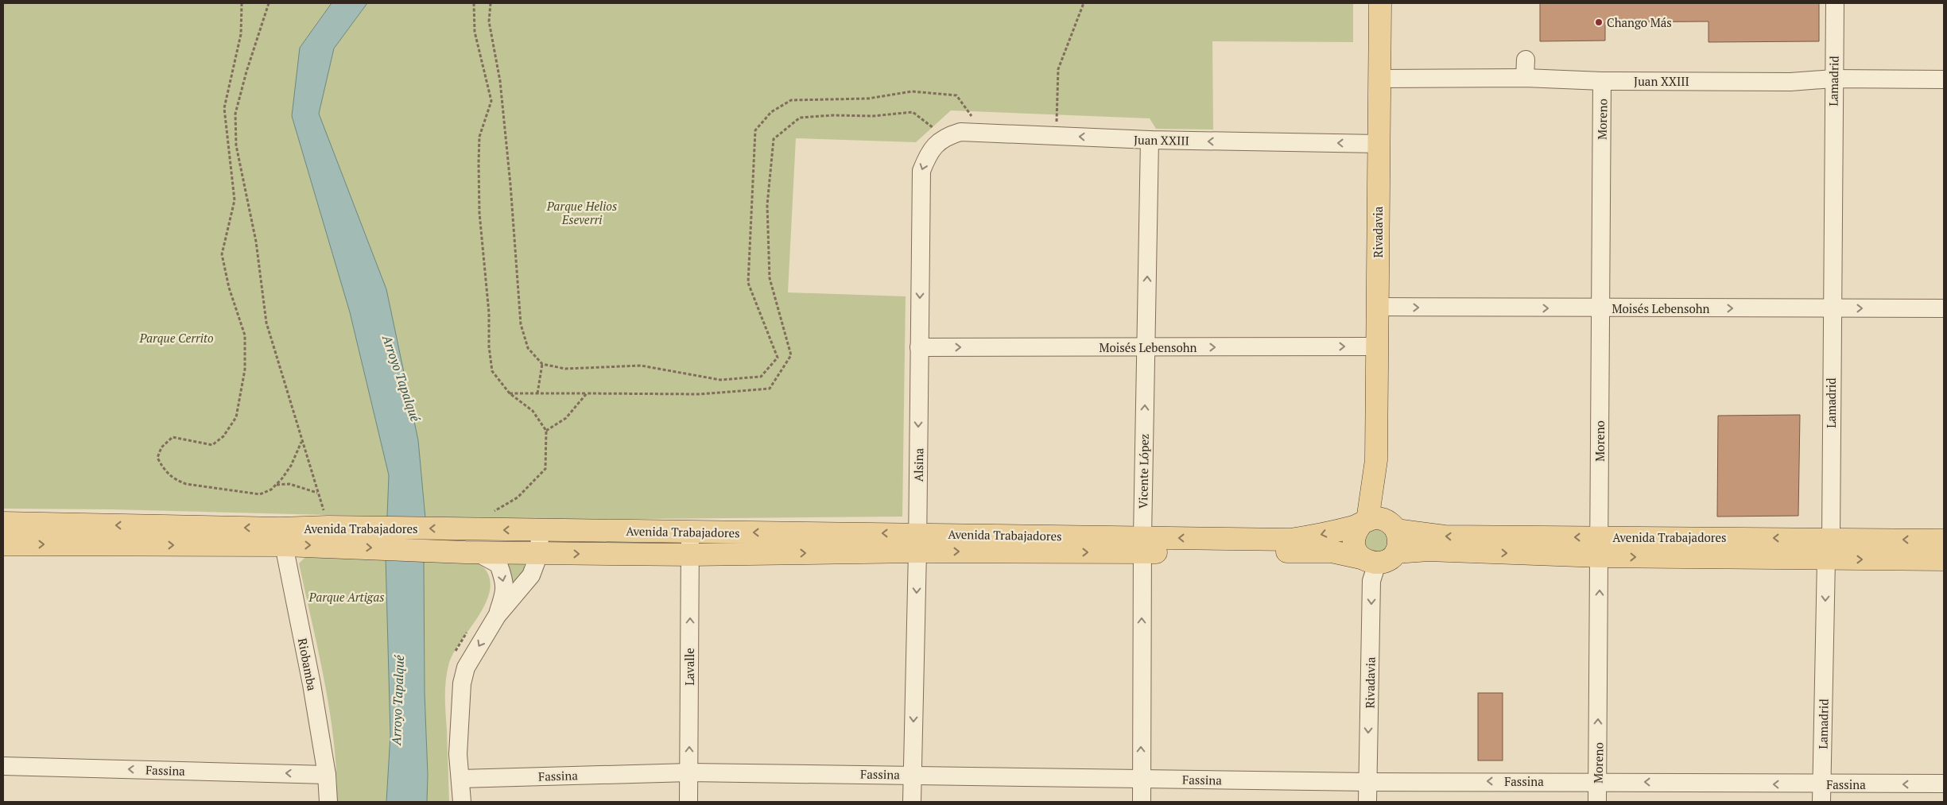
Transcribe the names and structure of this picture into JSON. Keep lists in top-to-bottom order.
{
  "streets": {
    "main road": ["Rivadavia", "Avenida Trabajadores"],
    "street": [
      "Juan XXIII",
      "Lamadrid",
      "Moreno",
      "Moisés Lebensohn",
      "Alsina",
      "Vicente López",
      "Riobamba",
      "Lavalle",
      "Fassina"
    ]
  },
  "crossings": [
    ["Juan XXIII", "Lamadrid"],
    ["Juan XXIII", "Moreno"],
    ["Juan XXIII", "Rivadavia"],
    ["Juan XXIII", "Alsina"],
    ["Juan XXIII", "Vicente López"],
    ["Lamadrid", "Moisés Lebensohn"],
    ["Lamadrid", "Avenida Trabajadores"],
    ["Lamadrid", "Fassina"],
    ["Moreno", "Moisés Lebensohn"],
    ["Moreno", "Avenida Trabajadores"],
    ["Moreno", "Fassina"],
    ["Rivadavia", "Moisés Lebensohn"],
    ["Rivadavia", "Avenida Trabajadores"],
    ["Rivadavia", "Fassina"],
    ["Moisés Lebensohn", "Alsina"],
    ["Moisés Lebensohn", "Vicente López"],
    ["Alsina", "Avenida Trabajadores"],
    ["Alsina", "Fassina"],
    ["Vicente López", "Avenida Trabajadores"],
    ["Vicente López", "Fassina"],
    ["Avenida Trabajadores", "Riobamba"],
    ["Avenida Trabajadores", "Lavalle"],
    ["Riobamba", "Fassina"],
    ["Lavalle", "Fassina"]
  ],
  "one_way": [
    "Moisés Lebensohn",
    "Alsina",
    "Vicente López",
    "Lavalle",
    "Fassina"
  ],
  "water": ["Arroyo Tapalqué"],
  "parks": ["Parque Helios Eseverri", "Parque Cerrito", "Parque Artigas"],
  "places": ["Chango Más"]
}
